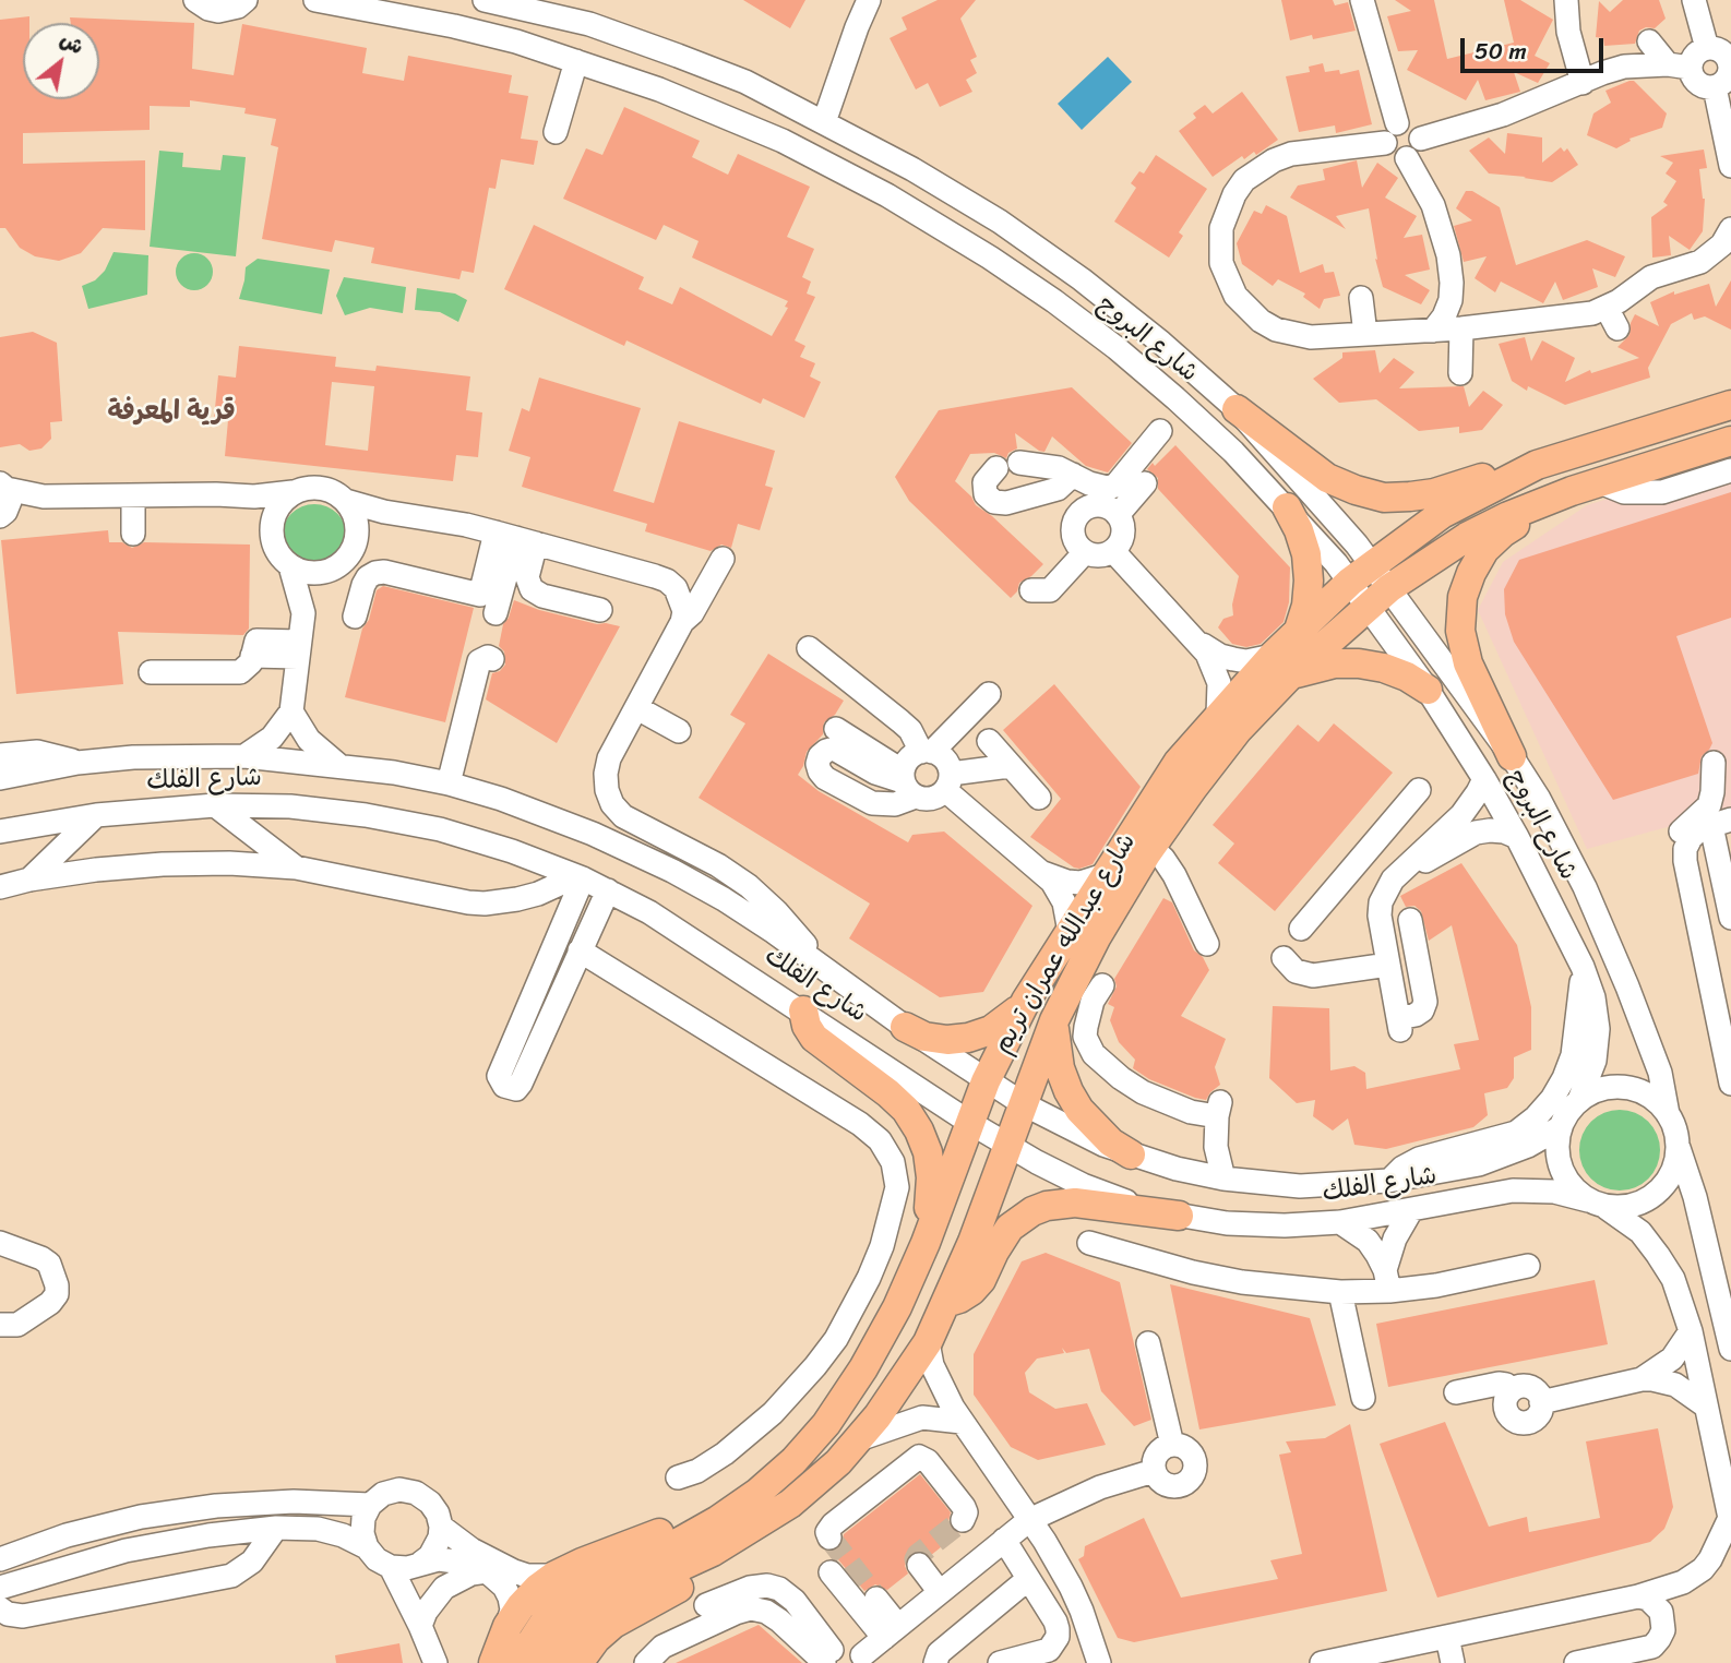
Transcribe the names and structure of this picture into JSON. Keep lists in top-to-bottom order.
{
  "streets": {
    "main road": ["شارع عبدالله عمران تريم"],
    "street": ["شارع البروج", "شارع الفلك"]
  },
  "crossings": [
    ["شارع البروج", "شارع الفلك"],
    ["شارع البروج", "شارع عبدالله عمران تريم"],
    ["شارع الفلك", "شارع عبدالله عمران تريم"]
  ],
  "districts": ["قرية المعرفة"],
  "scale_bar": "50 m",
  "north": "top right"
}
